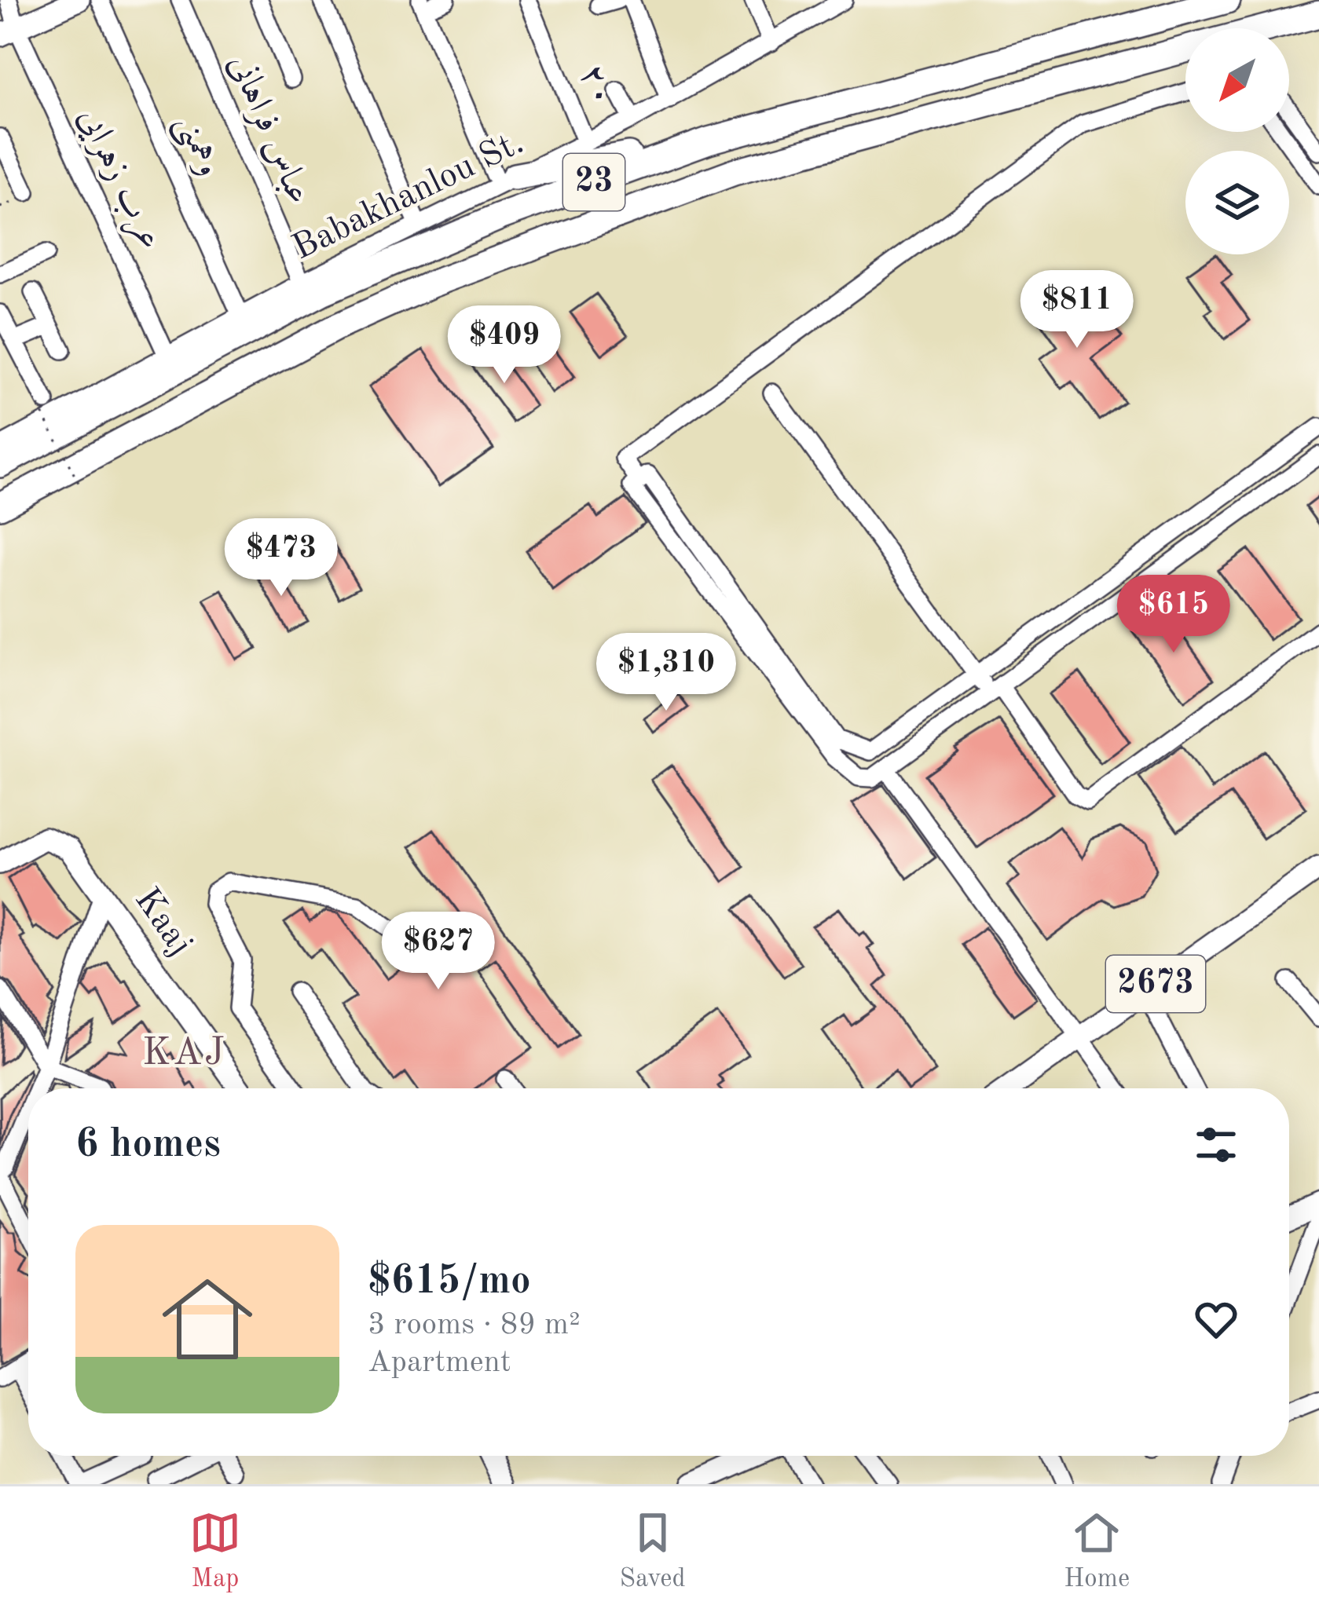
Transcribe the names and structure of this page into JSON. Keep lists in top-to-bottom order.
{
  "streets": {
    "highway": ["23"],
    "main road": ["Kaaj", "2673"],
    "street": [
      "۲۰",
      "عباس فراهانی",
      "وهمنی",
      "عرب زهرایی",
      "Babakhanlou St."
    ]
  },
  "crossings": [
    ["۲۰", "Babakhanlou St."],
    ["عباس فراهانی", "Babakhanlou St."],
    ["وهمنی", "Babakhanlou St."],
    ["عرب زهرایی", "Babakhanlou St."]
  ],
  "districts": ["KAJ"],
  "north": "bottom left",
  "page": {
    "price": [
      "$811",
      "$409",
      "$473",
      "$615",
      "$1,310",
      "$627"
    ],
    "heading": "6 homes",
    "list": [
      {
        "name": "$615/mo",
        "note": "3 rooms · 89 m² · Apartment"
      }
    ],
    "tabs": ["Map", "Saved", "Home"]
  }
}
